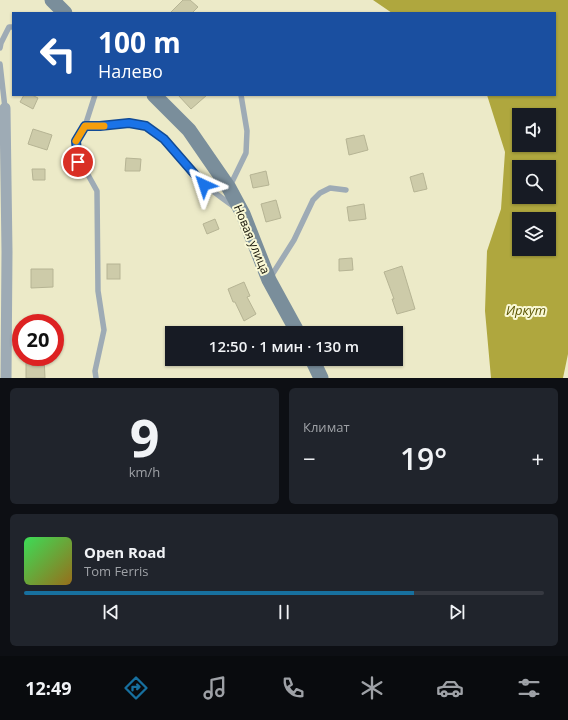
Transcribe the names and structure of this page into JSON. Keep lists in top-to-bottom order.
{
  "streets": {
    "street": ["Новая улица"]
  },
  "water": ["Иркут"],
  "page": {
    "turn": ["100 m", "Налево"],
    "limit": "20",
    "trip": "12:50 · 1 мин · 130 m",
    "tile": [
      ["9", "km/h"],
      "Климат"
    ],
    "heat": ["−", "19°", "+"],
    "song": ["Open Road", "Tom Ferris"],
    "tabs": "12:49"
  }
}
